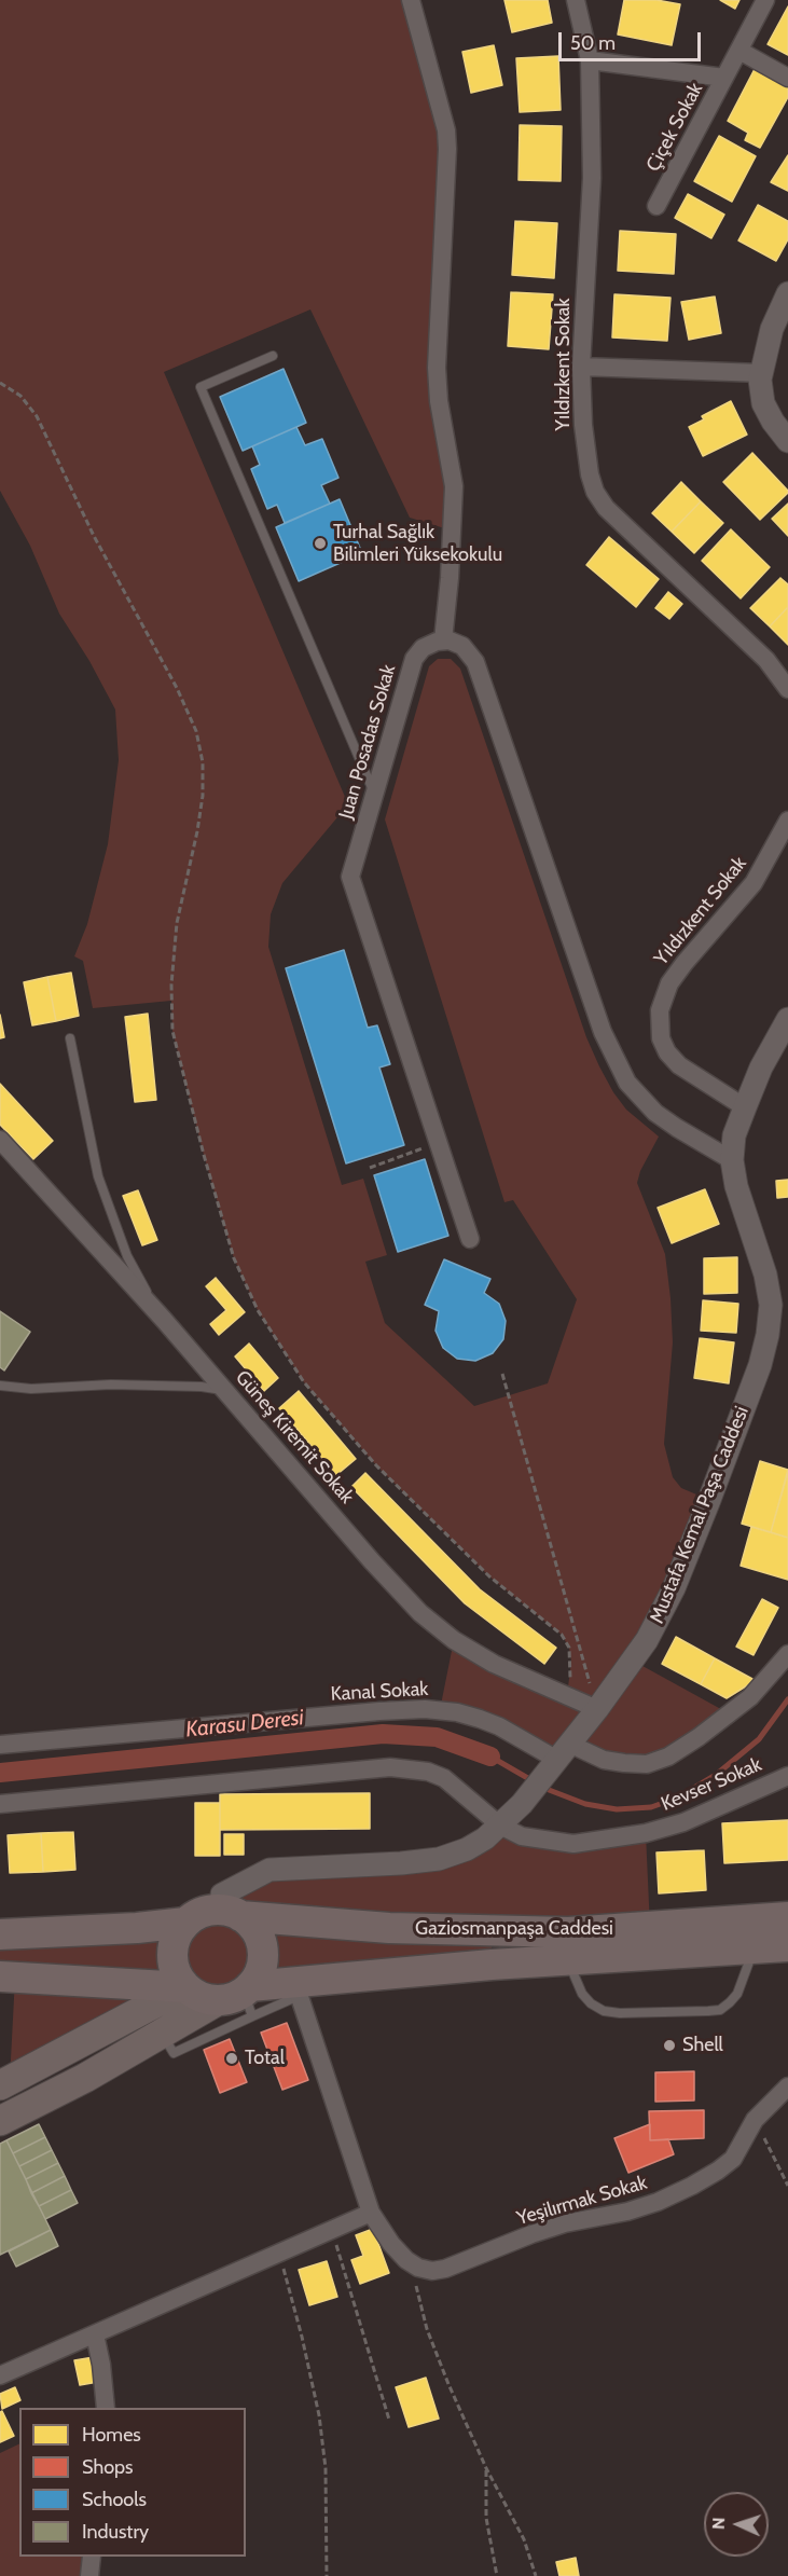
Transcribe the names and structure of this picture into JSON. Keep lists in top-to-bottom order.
{
  "streets": {
    "highway": ["Gaziosmanpaşa Caddesi"],
    "street": [
      "Çiçek Sokak",
      "Yıldızkent Sokak",
      "Juan Posadas Sokak",
      "Güneş Kiremit Sokak",
      "Mustafa Kemal Paşa Caddesi",
      "Kanal Sokak",
      "Kevser Sokak",
      "Yeşilırmak Sokak"
    ]
  },
  "crossings": [
    ["Yıldızkent Sokak", "Mustafa Kemal Paşa Caddesi"],
    ["Güneş Kiremit Sokak", "Mustafa Kemal Paşa Caddesi"],
    ["Mustafa Kemal Paşa Caddesi", "Kanal Sokak"],
    ["Mustafa Kemal Paşa Caddesi", "Kevser Sokak"],
    ["Mustafa Kemal Paşa Caddesi", "Gaziosmanpaşa Caddesi"]
  ],
  "water": ["Karasu Deresi"],
  "places": ["Turhal Sağlık Bilimleri Yüksekokulu", "Shell", "Total"],
  "legend": [
    "Homes",
    "Shops",
    "Schools",
    "Industry"
  ],
  "scale_bar": "50 m",
  "north": "left"
}
